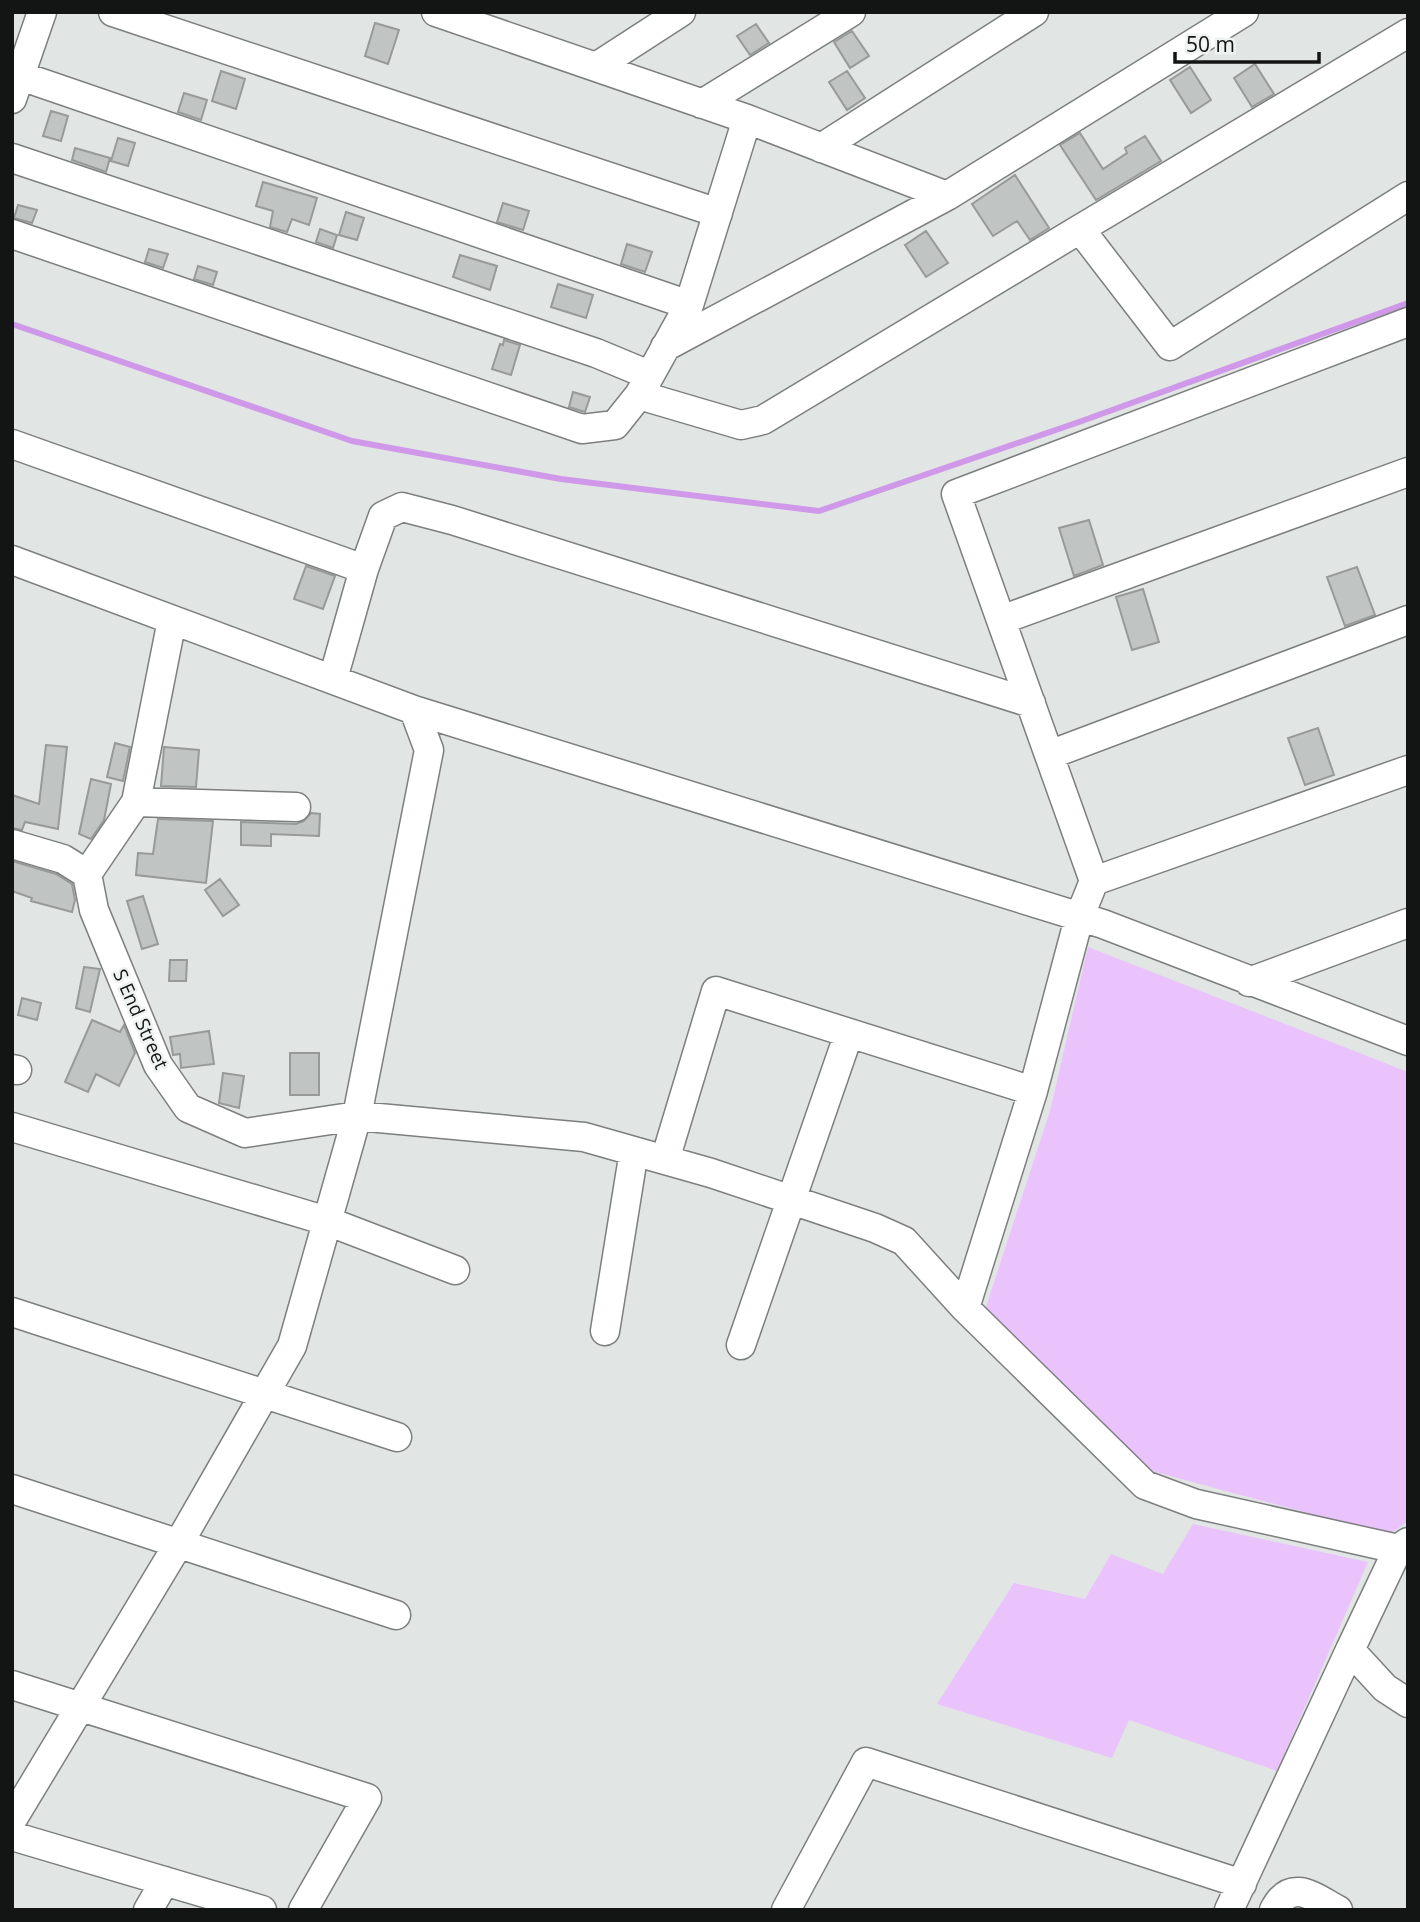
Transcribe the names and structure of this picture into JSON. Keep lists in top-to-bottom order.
{
  "streets": {
    "street": ["S End Street"]
  },
  "scale_bar": "50 m"
}
